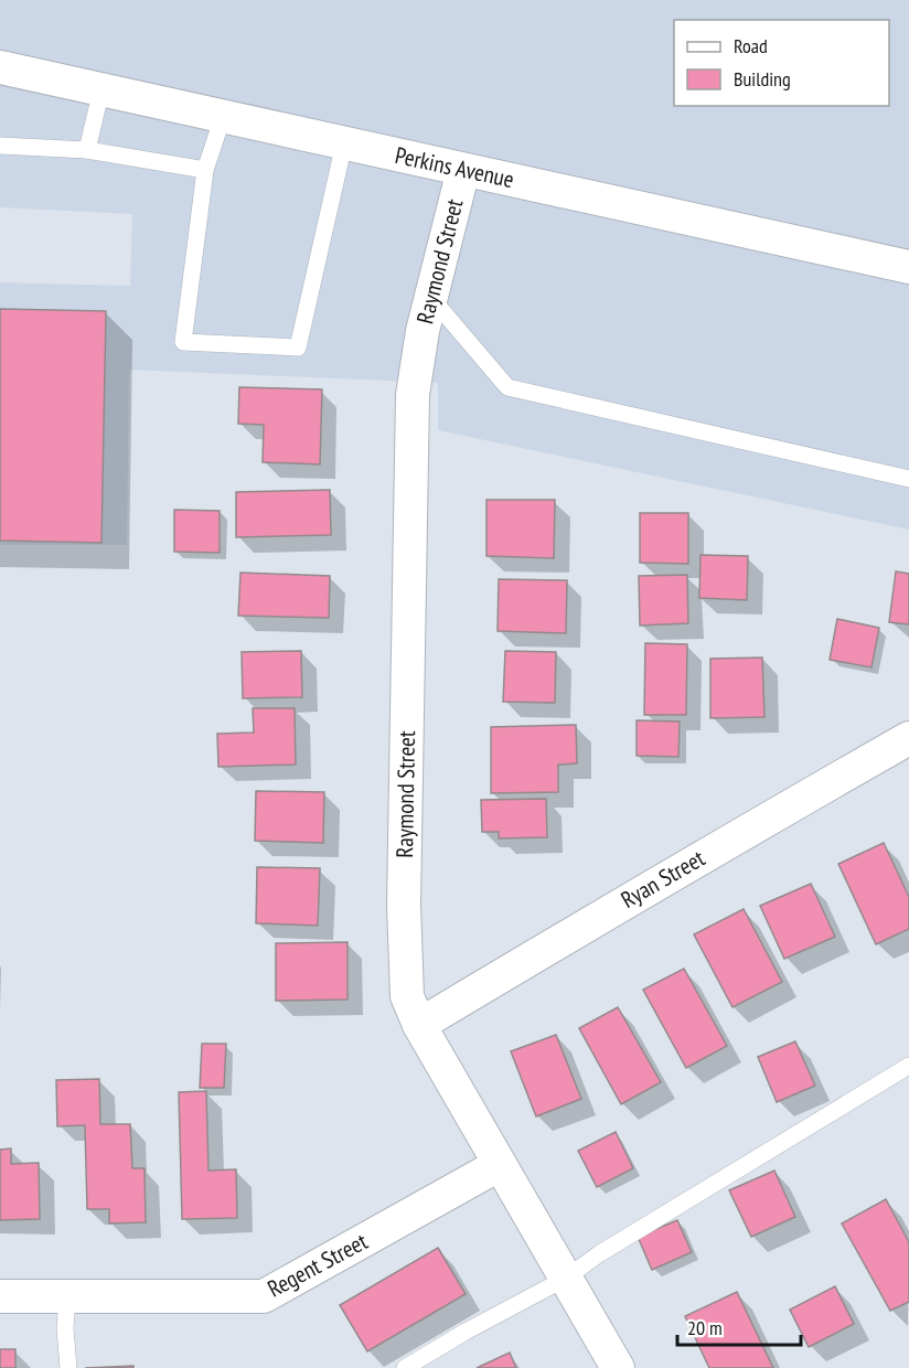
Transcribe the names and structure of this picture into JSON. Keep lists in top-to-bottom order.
{
  "streets": {
    "street": [
      "Perkins Avenue",
      "Raymond Street",
      "Ryan Street",
      "Regent Street"
    ]
  },
  "crossings": [
    ["Perkins Avenue", "Raymond Street"],
    ["Raymond Street", "Ryan Street"],
    ["Raymond Street", "Regent Street"]
  ],
  "legend": ["Road", "Building"],
  "scale_bar": "20 m"
}
